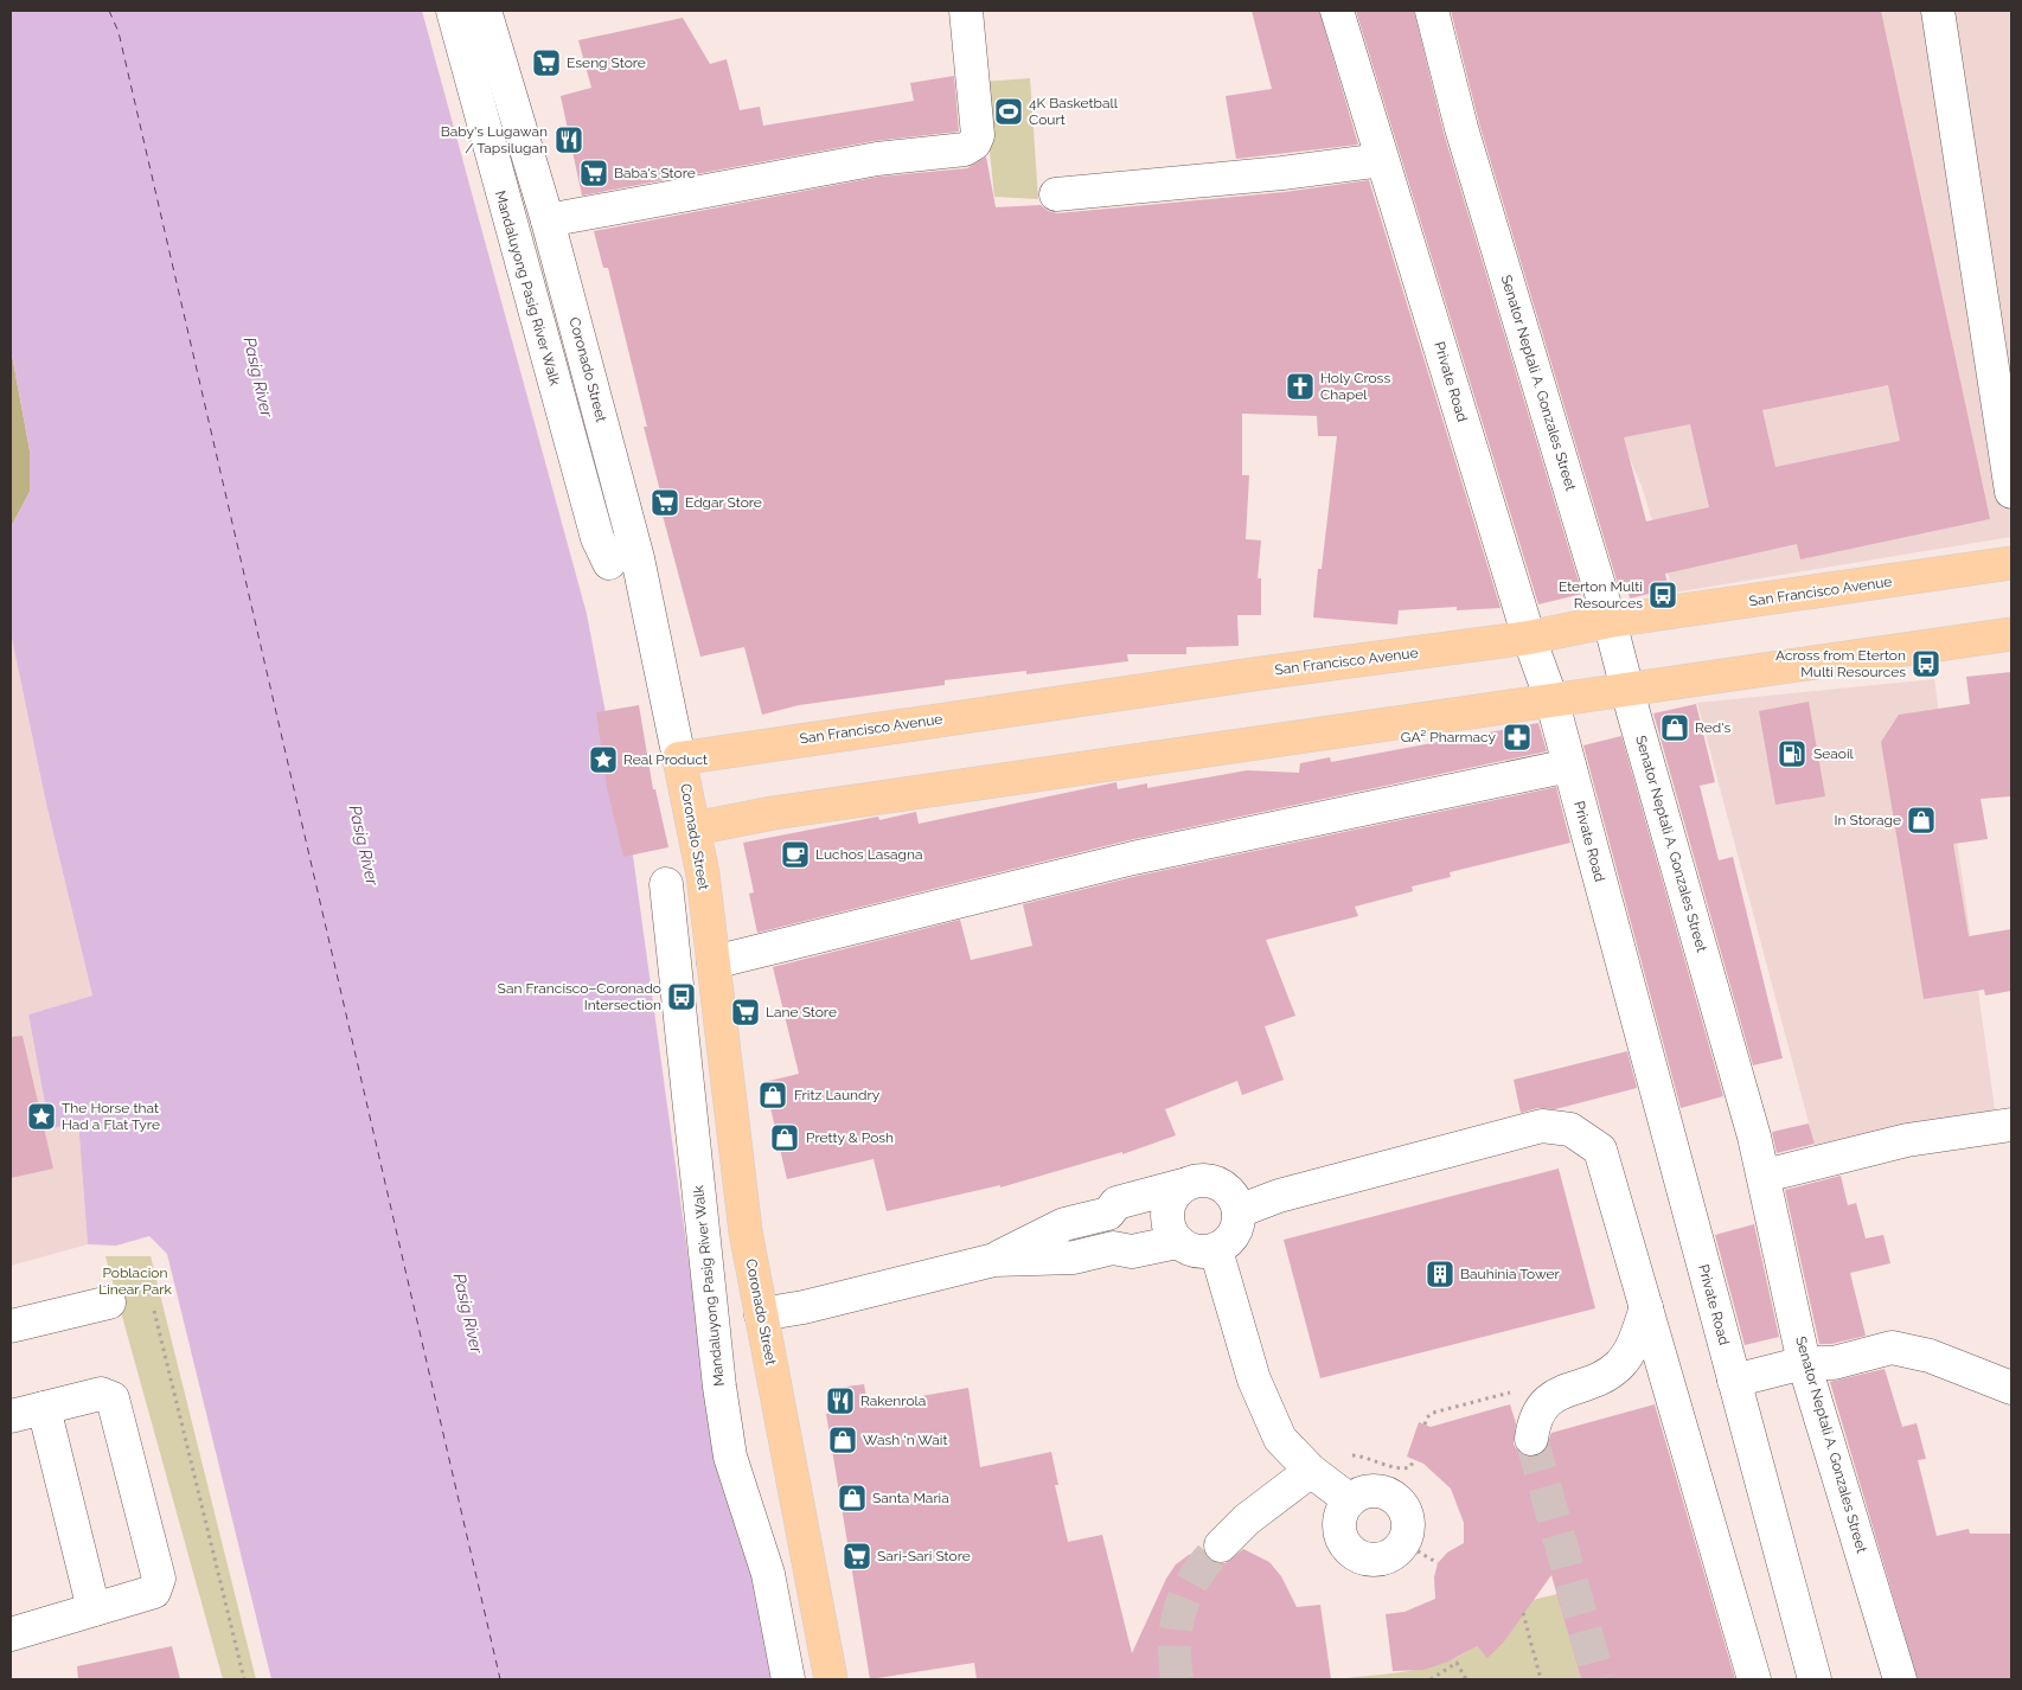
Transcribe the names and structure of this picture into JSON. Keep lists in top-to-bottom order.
{
  "streets": {
    "main road": ["Coronado Street", "San Francisco Avenue"],
    "street": ["Mandaluyong Pasig River Walk", "Private Road", "Senator Neptali A. Gonzales Street"]
  },
  "crossings": [
    ["Coronado Street", "San Francisco Avenue"],
    ["Private Road", "San Francisco Avenue"],
    ["Senator Neptali A. Gonzales Street", "San Francisco Avenue"]
  ],
  "water": ["Pasig River"],
  "parks": ["Poblacion Linear Park"],
  "places": {
    "supermarket": [
      "Eseng Store",
      "Baba's Store",
      "Edgar Store",
      "Lane Store",
      "Sari-Sari Store"
    ],
    "sports": ["4K Basketball Court"],
    "restaurant": ["Baby's Lugawan / Tapsilugan", "Rakenrola"],
    "church": ["Holy Cross Chapel"],
    "bus stop": ["Eterton Multi Resources", "Across from Eterton Multi Resources", "San Francisco–Coronado Intersection"],
    "shop": [
      "Red's",
      "In Storage",
      "Fritz Laundry",
      "Pretty & Posh",
      "Wash ‘n Wait",
      "Santa Maria"
    ],
    "pharmacy": ["GA² Pharmacy"],
    "fuel station": ["Seaoil"],
    "place": ["Real Product", "The Horse that Had a Flat Tyre"],
    "cafe": ["Luchos Lasagna"],
    "building": ["Bauhinia Tower"]
  }
}
